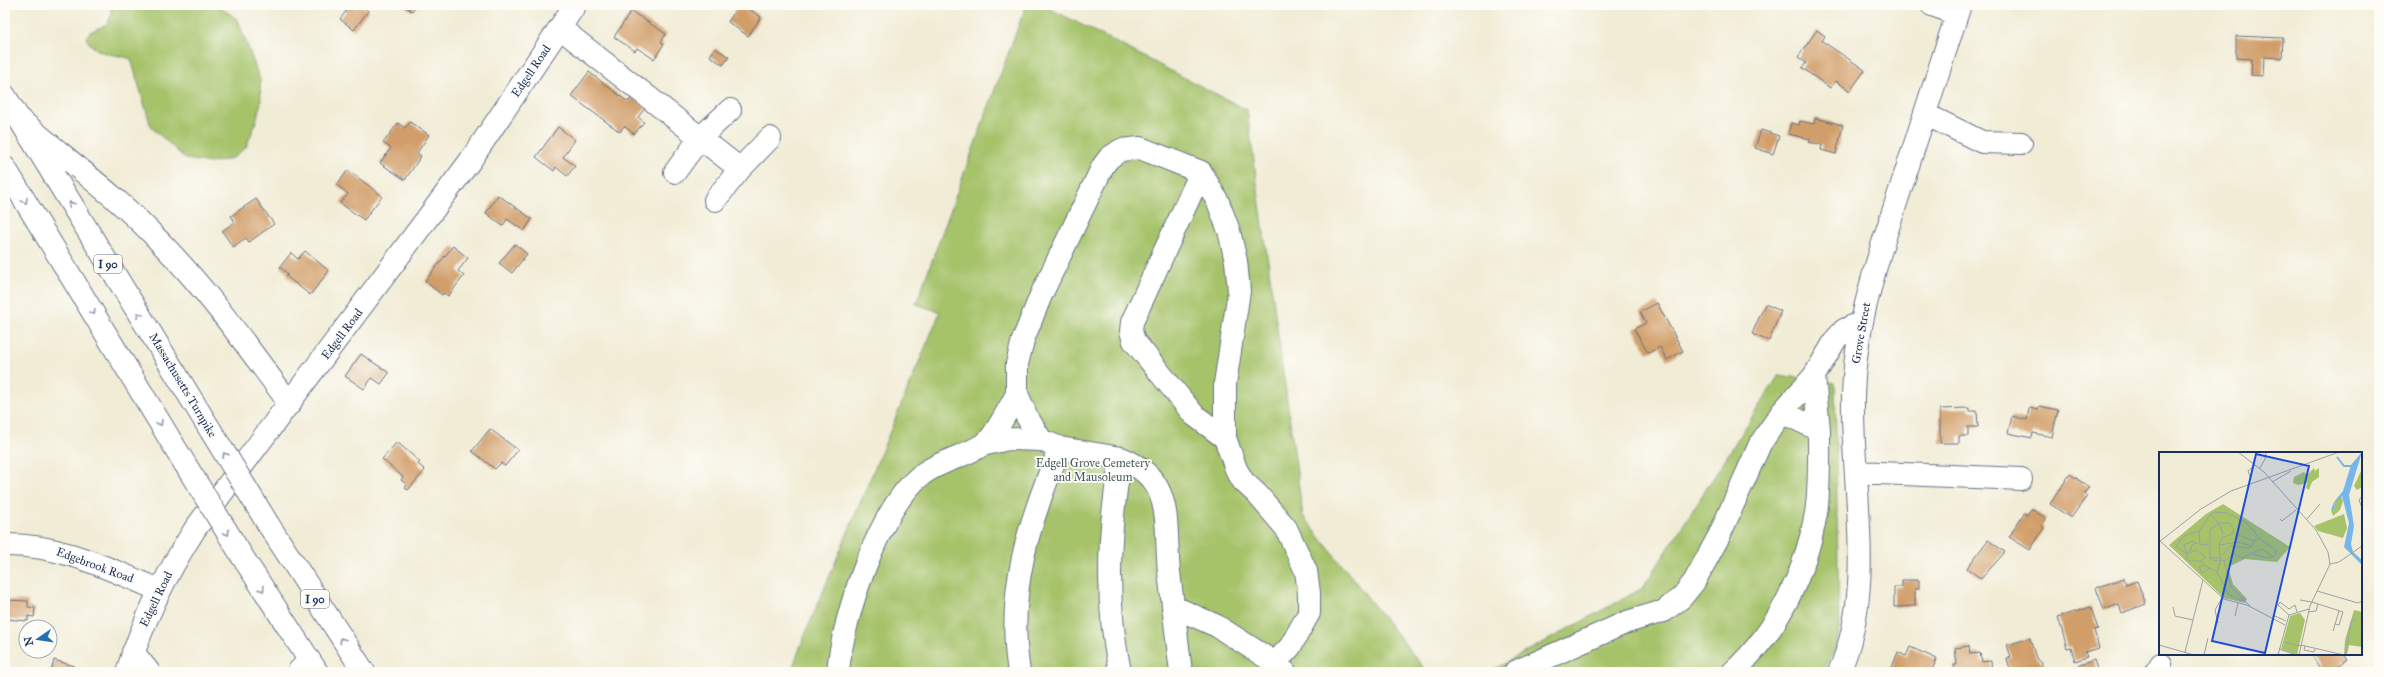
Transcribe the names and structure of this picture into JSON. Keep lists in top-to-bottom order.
{
  "streets": {
    "main road": [
      "Edgell Road",
      "I 90",
      "Grove Street",
      "Massachusetts Turnpike",
      "Edgebrook Road"
    ]
  },
  "crossings": [
    ["Edgell Road", "Edgebrook Road"]
  ],
  "parks": ["Edgell Grove Cemetery and Mausoleum"],
  "north": "left"
}
